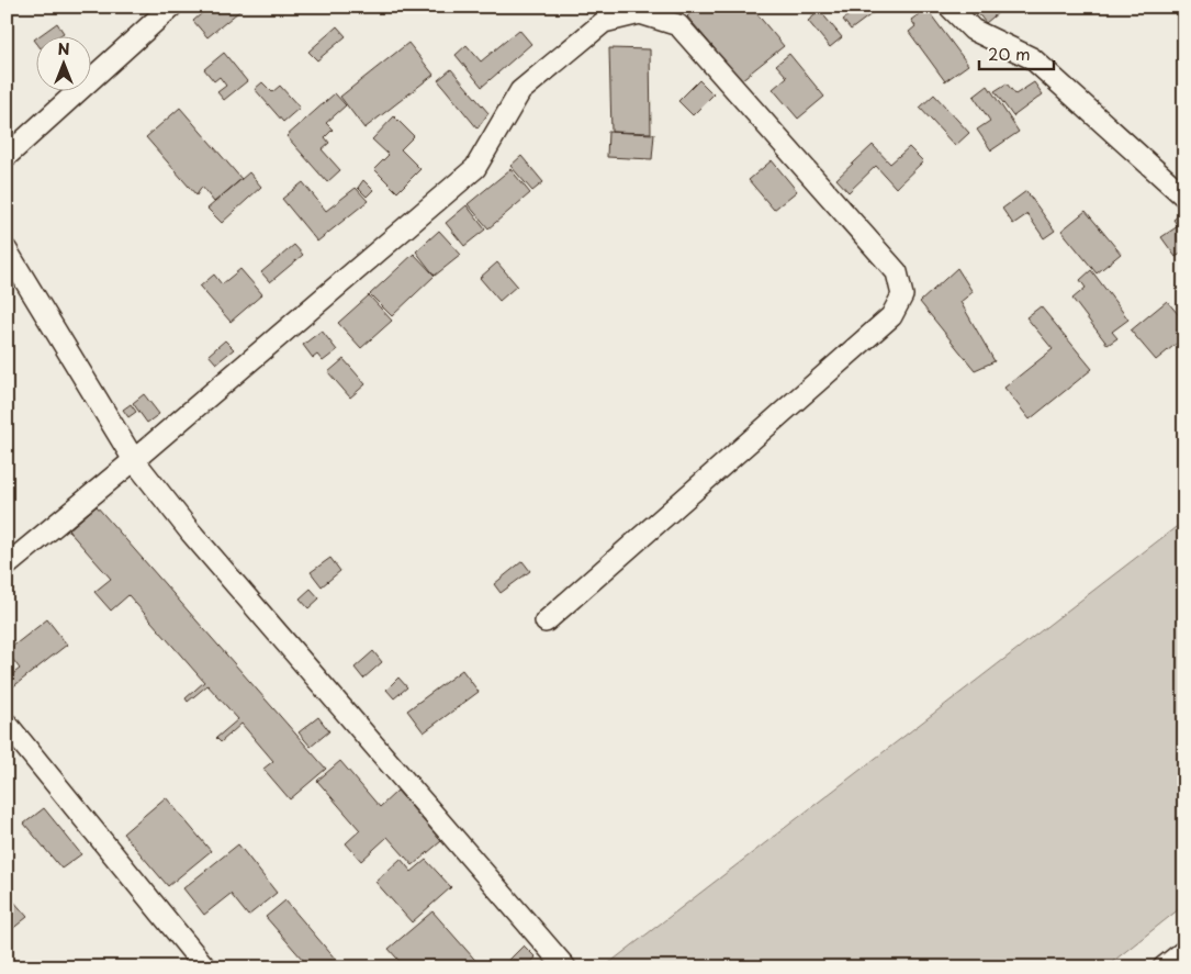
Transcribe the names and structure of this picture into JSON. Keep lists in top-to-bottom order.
{
  "scale_bar": "20 m",
  "north": "top"
}
